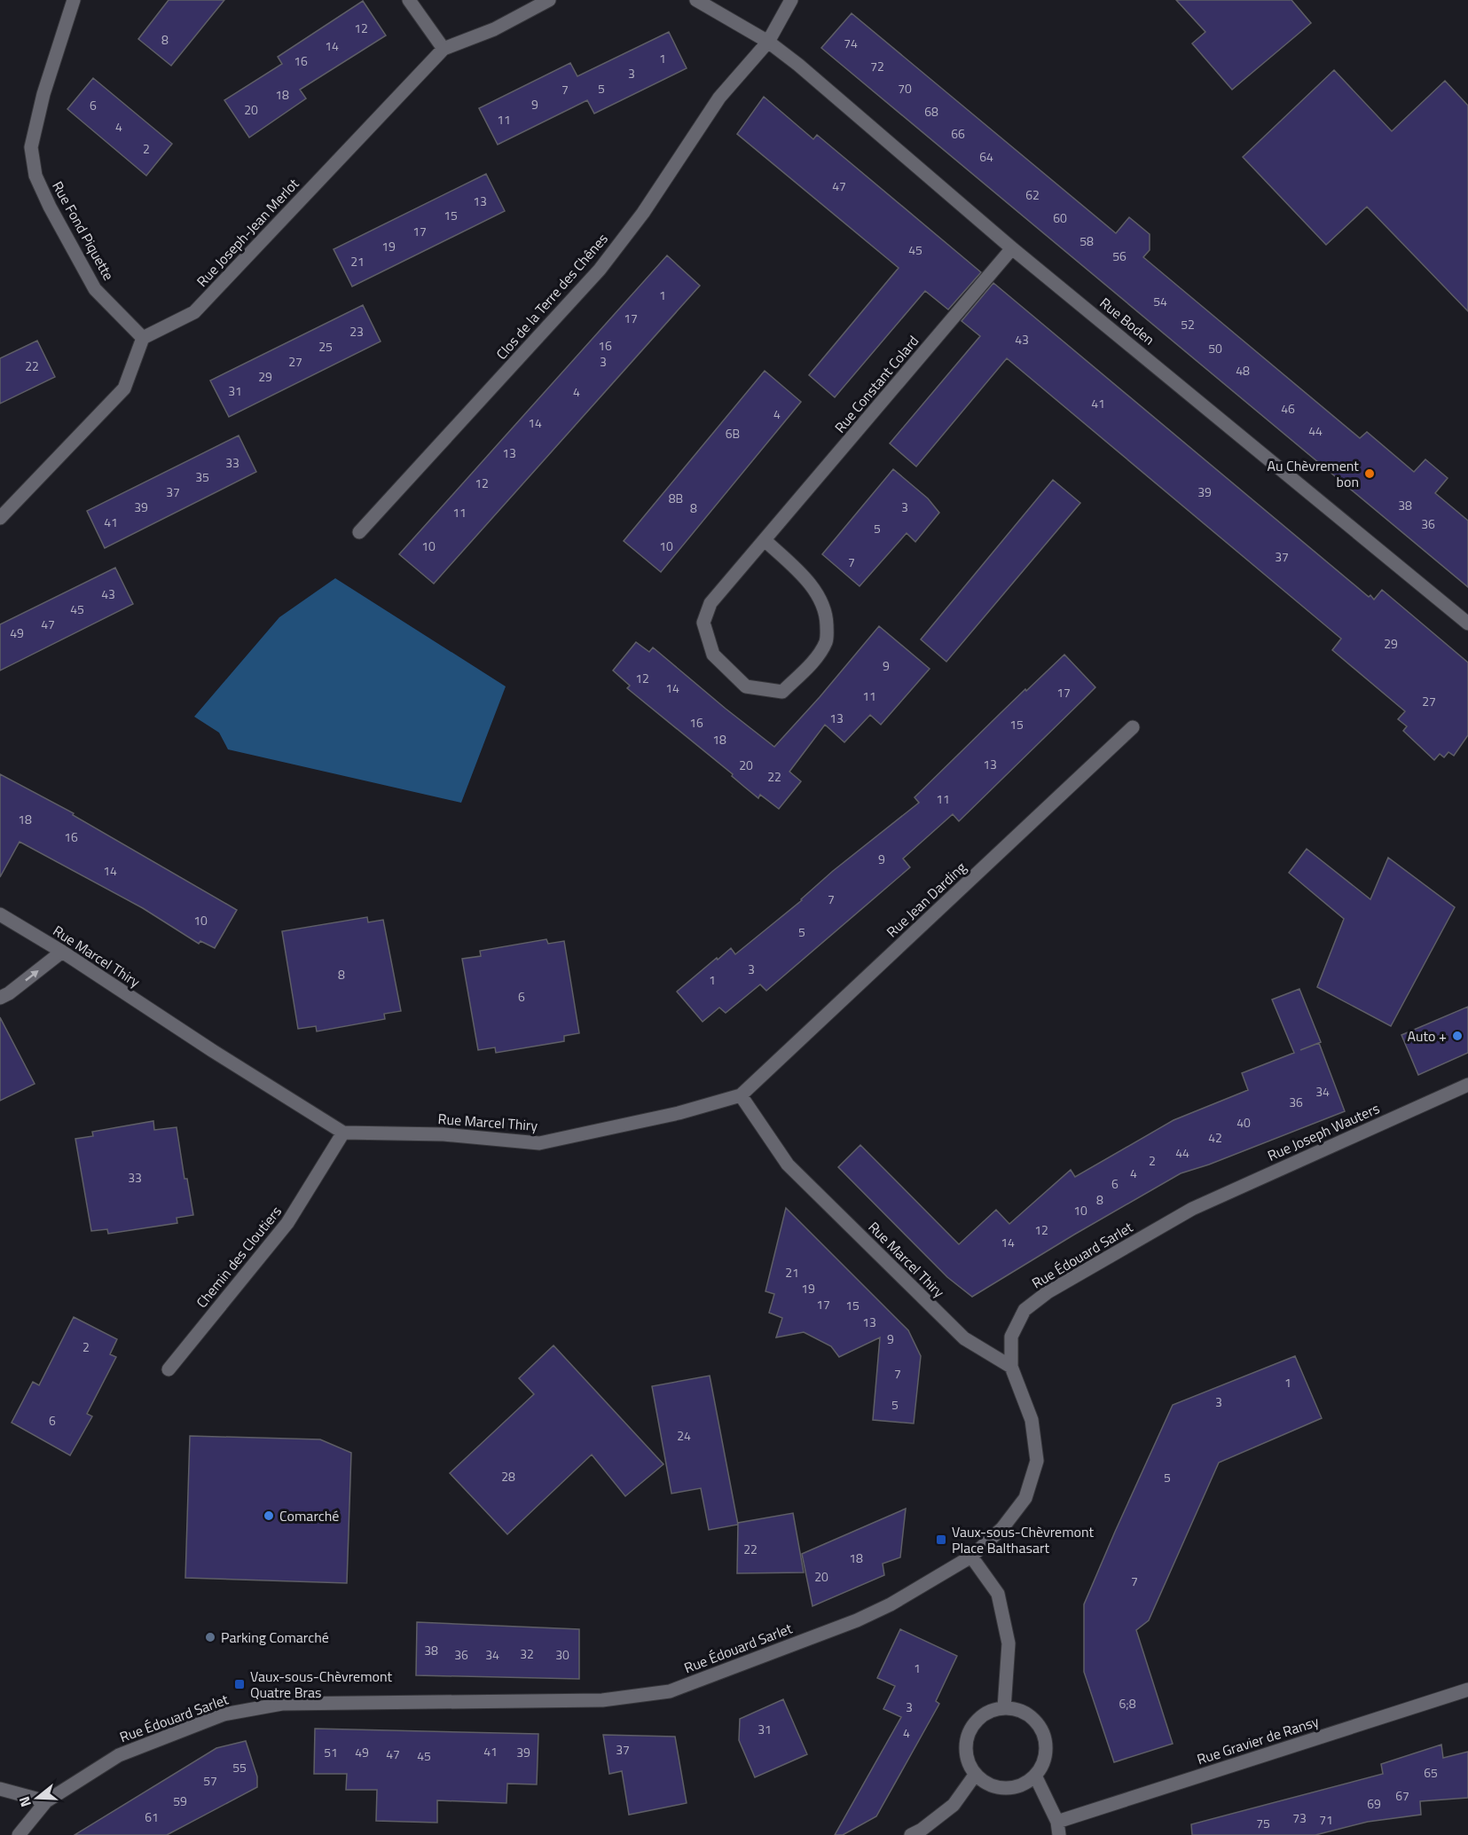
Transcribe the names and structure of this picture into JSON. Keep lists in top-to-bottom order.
{
  "streets": {
    "street": [
      "Rue Fond Piquette",
      "Rue Joseph-Jean Merlot",
      "Clos de la Terre des Chênes",
      "Rue Boden",
      "Rue Constant Colard",
      "Rue Jean Darding",
      "Rue Marcel Thiry",
      "Rue Joseph Wauters",
      "Rue Édouard Sarlet",
      "Chemin des Cloutiers",
      "Rue Gravier de Ransy"
    ]
  },
  "crossings": [
    ["Rue Fond Piquette", "Rue Joseph-Jean Merlot"],
    ["Clos de la Terre des Chênes", "Rue Boden"],
    ["Rue Boden", "Rue Constant Colard"],
    ["Rue Jean Darding", "Rue Marcel Thiry"],
    ["Rue Marcel Thiry", "Rue Édouard Sarlet"],
    ["Rue Marcel Thiry", "Chemin des Cloutiers"],
    ["Rue Joseph Wauters", "Rue Édouard Sarlet"]
  ],
  "places": {
    "other": [
      "Au Chèvrement bon",
      "Auto +",
      "Comarché",
      "Parking Comarché"
    ],
    "transit": ["Vaux-sous-Chèvremont Place Balthasart", "Vaux-sous-Chèvremont Quatre Bras"]
  },
  "house_numbers": [
    "12",
    "8",
    "74",
    "14",
    "1",
    "16",
    "72",
    "3",
    "5",
    "70",
    "7",
    "18",
    "9",
    "6",
    "20",
    "68",
    "11",
    "4",
    "66",
    "2",
    "64",
    "47",
    "62",
    "13",
    "15",
    "60",
    "17",
    "58",
    "19",
    "45",
    "56",
    "21",
    "1",
    "54",
    "17",
    "52",
    "23",
    "43",
    "16",
    "25",
    "50",
    "27",
    "3",
    "22",
    "48",
    "29",
    "31",
    "4",
    "41",
    "46",
    "4",
    "14",
    "44",
    "6B",
    "13",
    "33",
    "35",
    "12",
    "37",
    "39",
    "8B",
    "38",
    "39",
    "3",
    "8",
    "11",
    "41",
    "36",
    "5",
    "10",
    "10",
    "37",
    "7",
    "43",
    "45",
    "47",
    "49",
    "29",
    "9",
    "12",
    "14",
    "17",
    "11",
    "27",
    "13",
    "16",
    "15",
    "18",
    "13",
    "20",
    "22",
    "11",
    "18",
    "16",
    "9",
    "14",
    "7",
    "10",
    "5",
    "3",
    "8",
    "1",
    "6",
    "34",
    "36",
    "40",
    "42",
    "44",
    "2",
    "4",
    "33",
    "6",
    "8",
    "10",
    "12",
    "14",
    "21",
    "19",
    "17",
    "15",
    "13",
    "9",
    "2",
    "7",
    "1",
    "3",
    "5",
    "6",
    "24",
    "28",
    "5",
    "22",
    "18",
    "20",
    "7",
    "38",
    "32",
    "36",
    "34",
    "30",
    "1",
    "6;8",
    "3",
    "31",
    "4",
    "37",
    "41",
    "51",
    "49",
    "39",
    "47",
    "45",
    "55",
    "65",
    "57",
    "67",
    "59",
    "69",
    "61",
    "73",
    "71",
    "75"
  ],
  "north": "left"
}
